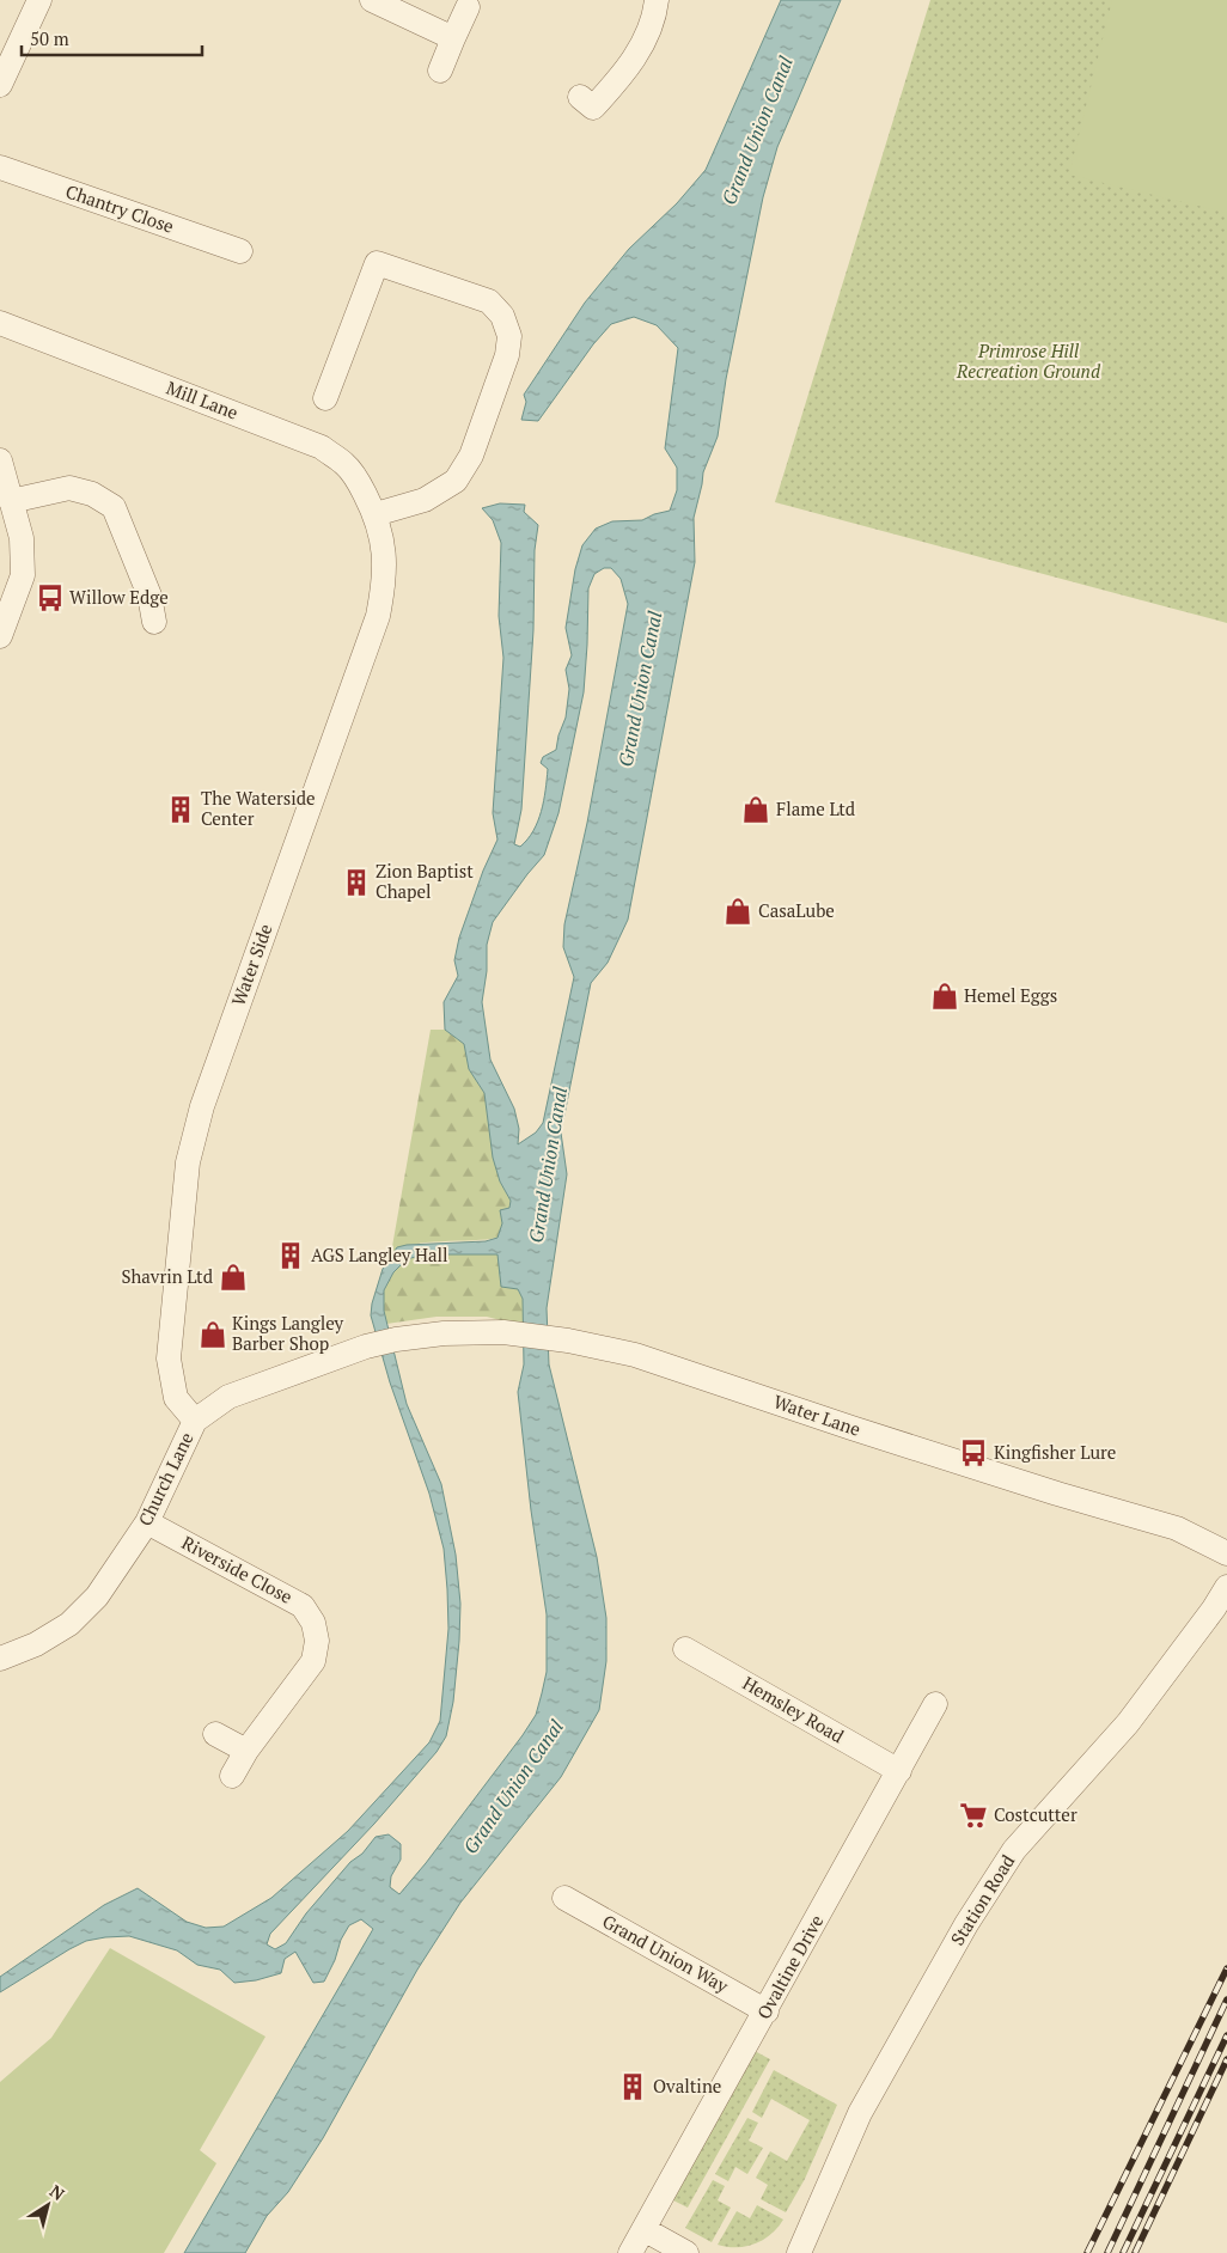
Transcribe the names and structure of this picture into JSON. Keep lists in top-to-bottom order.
{
  "streets": {
    "street": [
      "Chantry Close",
      "Mill Lane",
      "Water Side",
      "Water Lane",
      "Church Lane",
      "Riverside Close",
      "Hemsley Road",
      "Station Road",
      "Grand Union Way",
      "Ovaltine Drive"
    ]
  },
  "crossings": [
    ["Mill Lane", "Water Side"],
    ["Water Side", "Church Lane"],
    ["Water Lane", "Church Lane"],
    ["Church Lane", "Riverside Close"],
    ["Hemsley Road", "Ovaltine Drive"],
    ["Grand Union Way", "Ovaltine Drive"]
  ],
  "water": ["Grand Union Canal"],
  "parks": ["Primrose Hill Recreation Ground"],
  "places": {
    "bus stop": ["Willow Edge", "Kingfisher Lure"],
    "building": [
      "The Waterside Center",
      "Zion Baptist Chapel",
      "AGS Langley Hall",
      "Ovaltine"
    ],
    "shop": [
      "Flame Ltd",
      "CasaLube",
      "Hemel Eggs",
      "Shavrin Ltd",
      "Kings Langley Barber Shop"
    ],
    "supermarket": ["Costcutter"]
  },
  "scale_bar": "50 m",
  "north": "top right"
}
